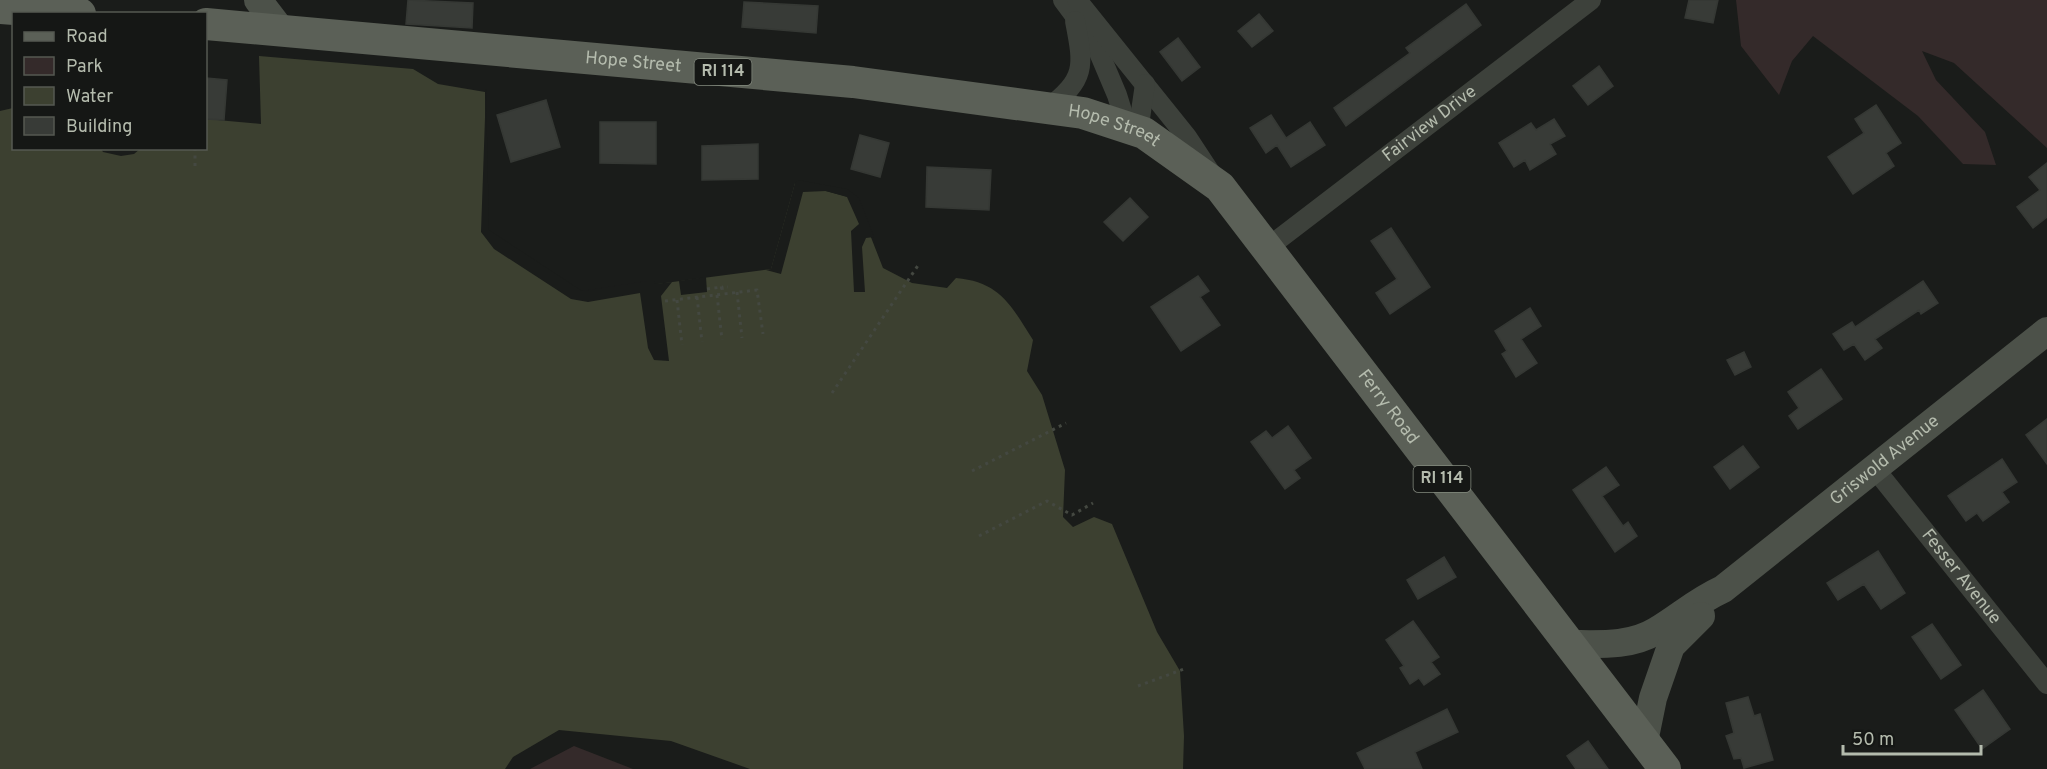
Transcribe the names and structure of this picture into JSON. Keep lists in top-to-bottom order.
{
  "streets": {
    "main road": ["Hope Street", "RI 114", "Ferry Road"],
    "street": ["Fairview Drive", "Griswold Avenue", "Fesser Avenue"]
  },
  "crossings": [
    ["Hope Street", "Ferry Road"],
    ["Fairview Drive", "Ferry Road"],
    ["Griswold Avenue", "Fesser Avenue"]
  ],
  "legend": [
    "Road",
    "Park",
    "Water",
    "Building"
  ],
  "scale_bar": "50 m"
}
